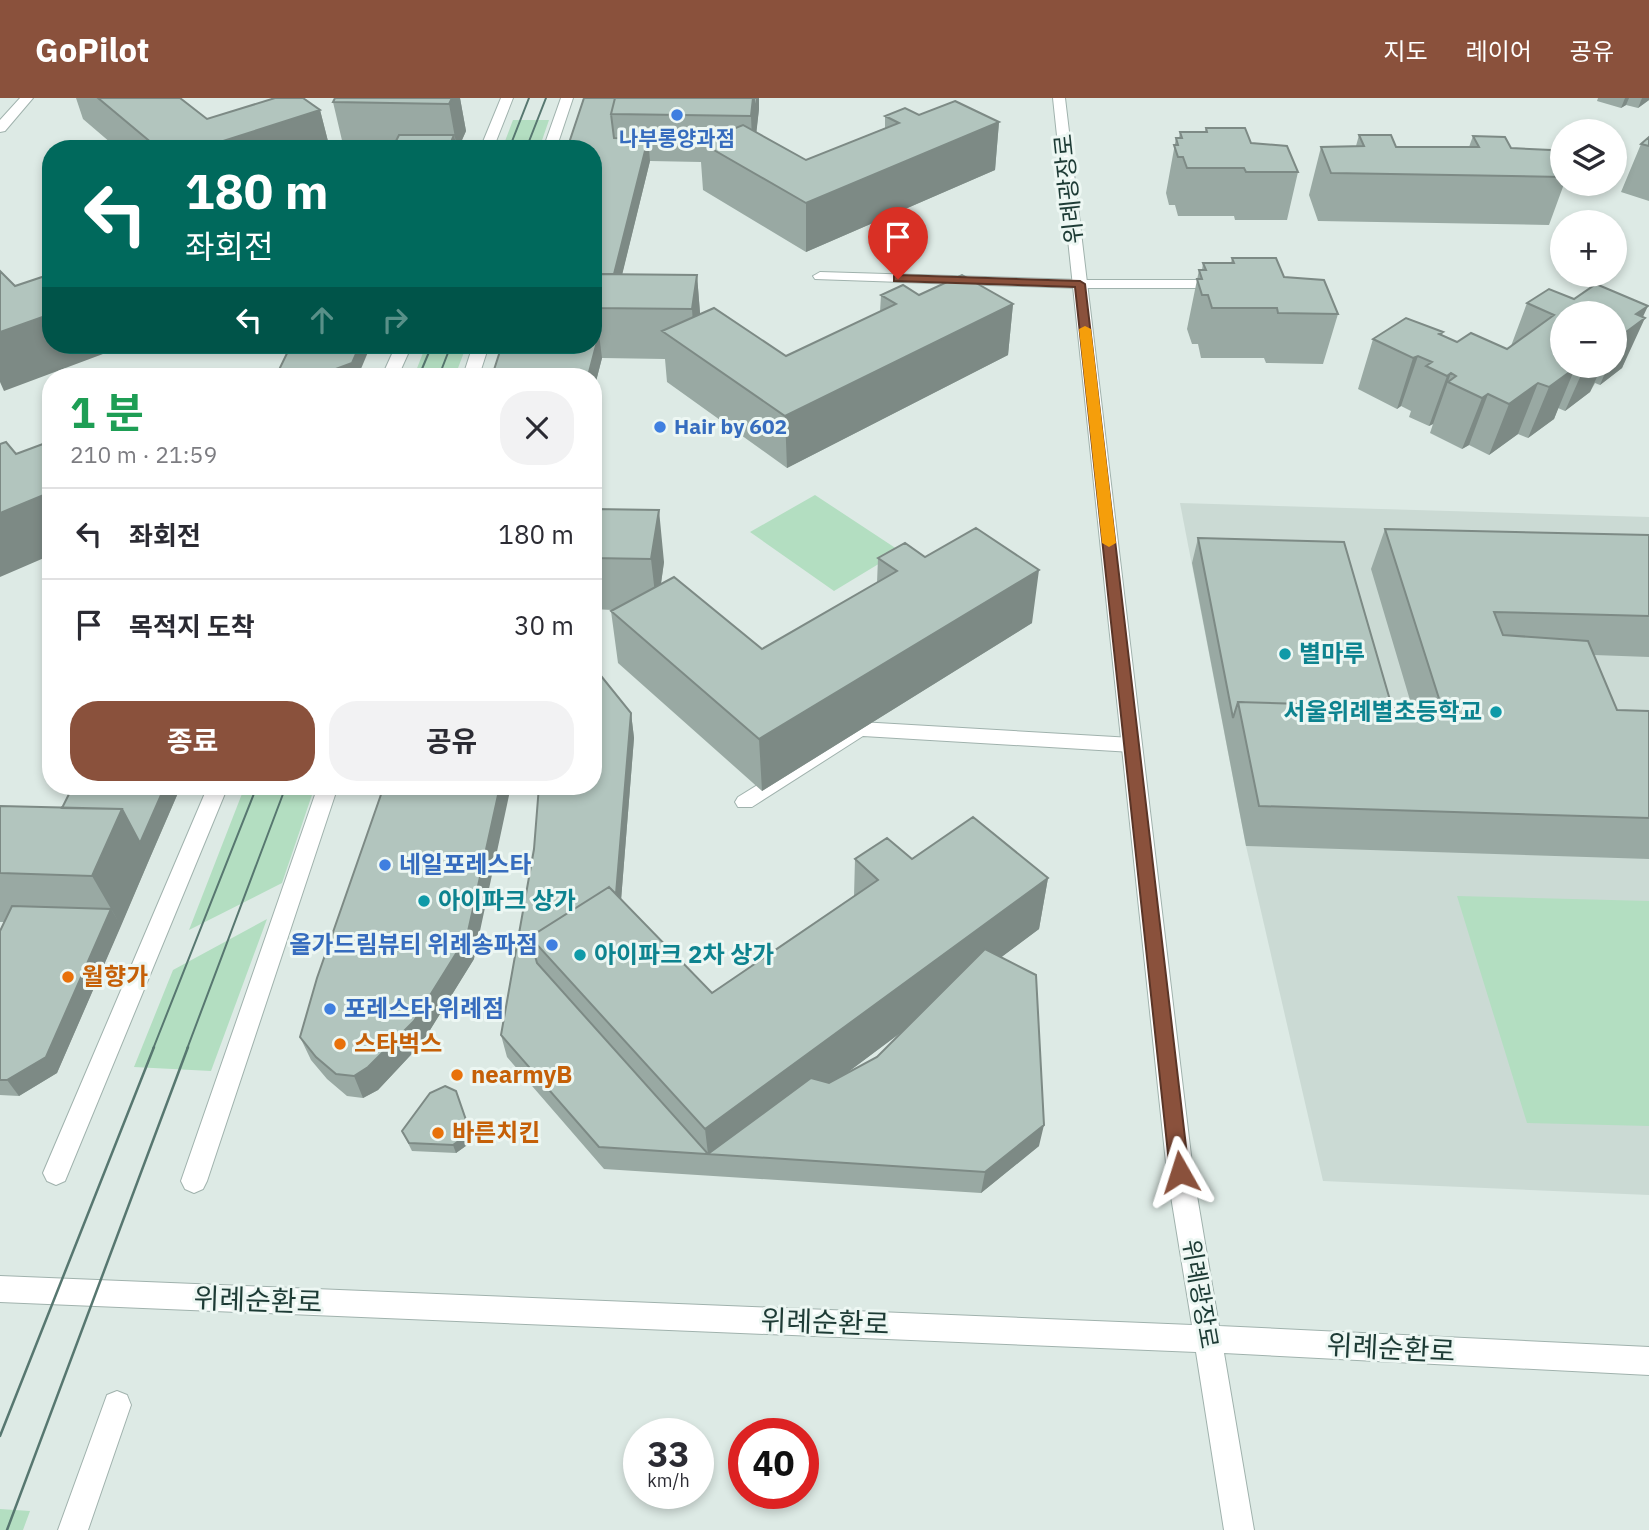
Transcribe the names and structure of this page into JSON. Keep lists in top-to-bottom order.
{
  "streets": {
    "street": ["위례광장로", "위례순환로"]
  },
  "crossings": [
    ["위례광장로", "위례순환로"]
  ],
  "places": [
    "나부롱양과점",
    "Hair by 602",
    "별마루",
    "서울위례별초등학교",
    "네일포레스타",
    "아이파크 상가",
    "올가드림뷰티 위례송파점",
    "아이파크 2차 상가",
    "월향가",
    "포레스타 위례점",
    "스타벅스",
    "nearmyB",
    "바른치킨"
  ],
  "page": {
    "header": "GoPilot",
    "nav": ["지도", "레이어", "공유"],
    "map_buttons": ["+", "−"],
    "turn": ["180 m", "좌회전"],
    "heading": ["1 분", "210 m · 21:59"],
    "list": [
      {
        "name": "좌회전",
        "value": "180 m"
      },
      {
        "name": "목적지 도착",
        "value": "30 m"
      }
    ],
    "buttons": ["종료", "공유"],
    "speed": "33 km/h",
    "limit": "40"
  }
}
